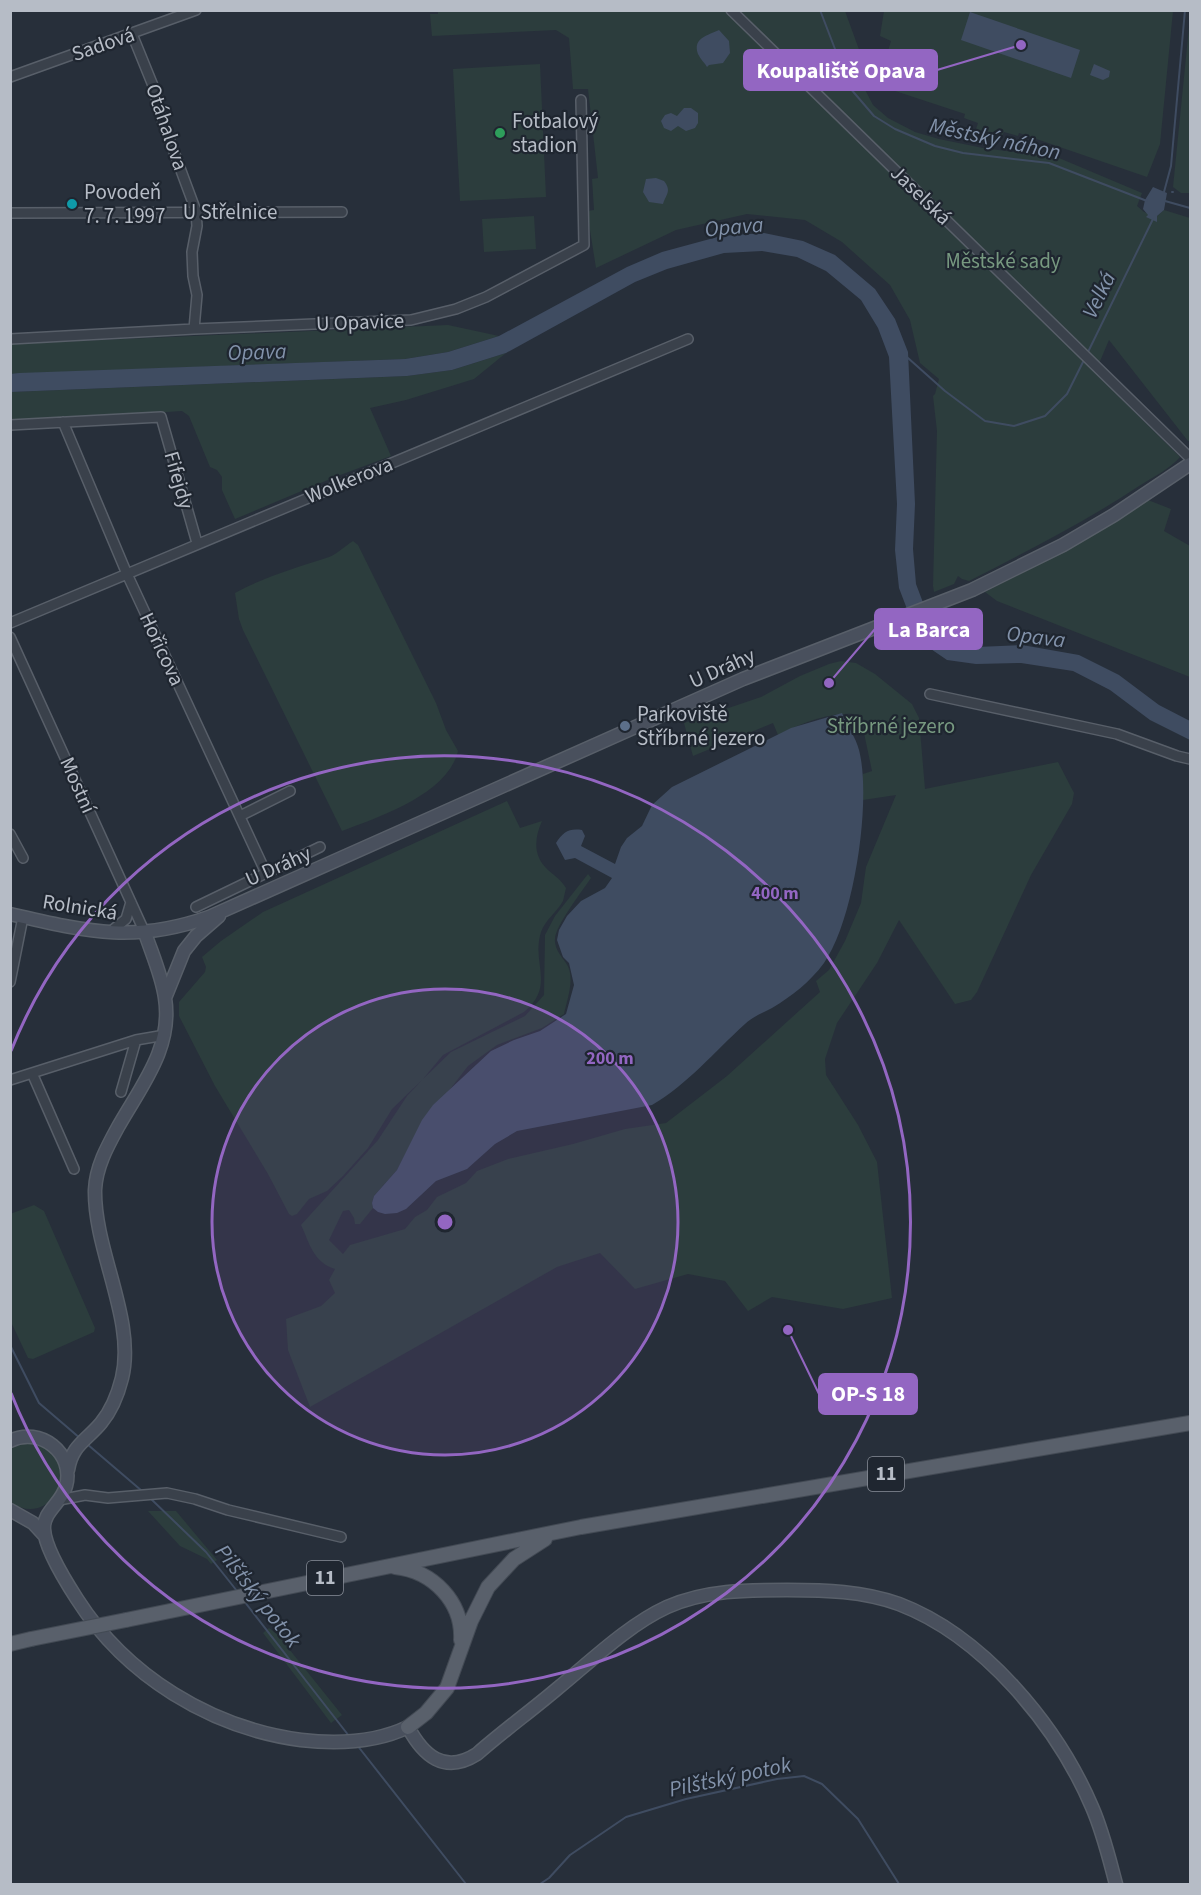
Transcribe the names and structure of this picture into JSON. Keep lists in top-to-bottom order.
{
  "streets": {
    "main road": ["11"],
    "street": [
      "Sadová",
      "Otáhalova",
      "Jaselská",
      "U Střelnice",
      "U Opavice",
      "Fifejdy",
      "Wolkerova",
      "Hořicova",
      "U Dráhy",
      "Mostní",
      "Rolnická"
    ]
  },
  "crossings": [
    ["Sadová", "Otáhalova"],
    ["Otáhalova", "U Střelnice"],
    ["Otáhalova", "U Opavice"],
    ["Jaselská", "U Dráhy"],
    ["Fifejdy", "Wolkerova"],
    ["Fifejdy", "Hořicova"],
    ["Wolkerova", "Hořicova"],
    ["U Dráhy", "Mostní"],
    ["U Dráhy", "Rolnická"],
    ["Mostní", "Rolnická"]
  ],
  "water": [
    "Městský náhon",
    "Opava",
    "Velká",
    "Pilšťský potok"
  ],
  "parks": ["Městské sady", "Stříbrné jezero"],
  "places": [
    "Koupaliště Opava",
    "Fotbalový stadion",
    "Povodeň 7. 7. 1997",
    "La Barca",
    "Parkoviště Stříbrné jezero",
    "OP-S 18"
  ],
  "rings": ["400 m", "200 m"]
}
